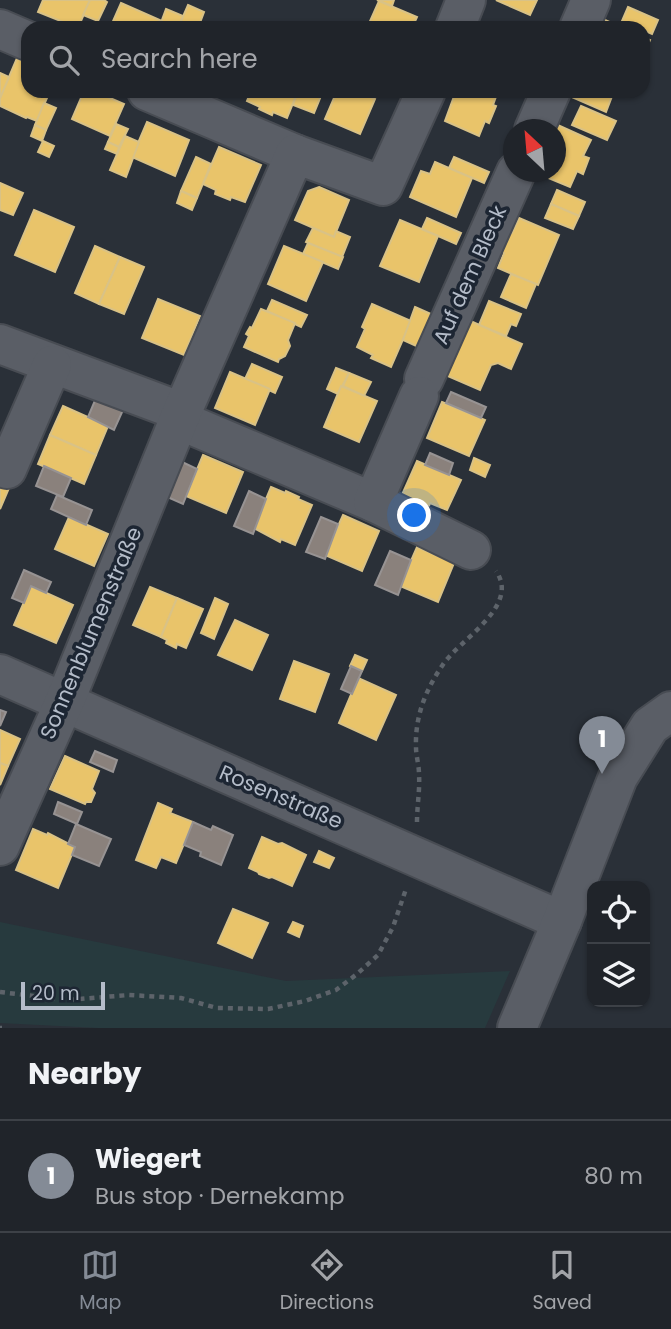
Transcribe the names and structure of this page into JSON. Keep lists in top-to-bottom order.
{
  "streets": {
    "street": ["Auf dem Bleck", "Sonnenblumenstraße", "Rosenstraße"]
  },
  "crossings": [
    ["Sonnenblumenstraße", "Rosenstraße"]
  ],
  "scale_bar": "20 m",
  "north": "top left",
  "page": {
    "search": "Search here",
    "pins": "1",
    "scale": "20 m",
    "heading": "Nearby",
    "list": [
      {
        "mark": "1",
        "name": "Wiegert",
        "note": "Bus stop · Dernekamp",
        "value": "80 m"
      }
    ],
    "nav": ["Map", "Directions", "Saved"]
  }
}
